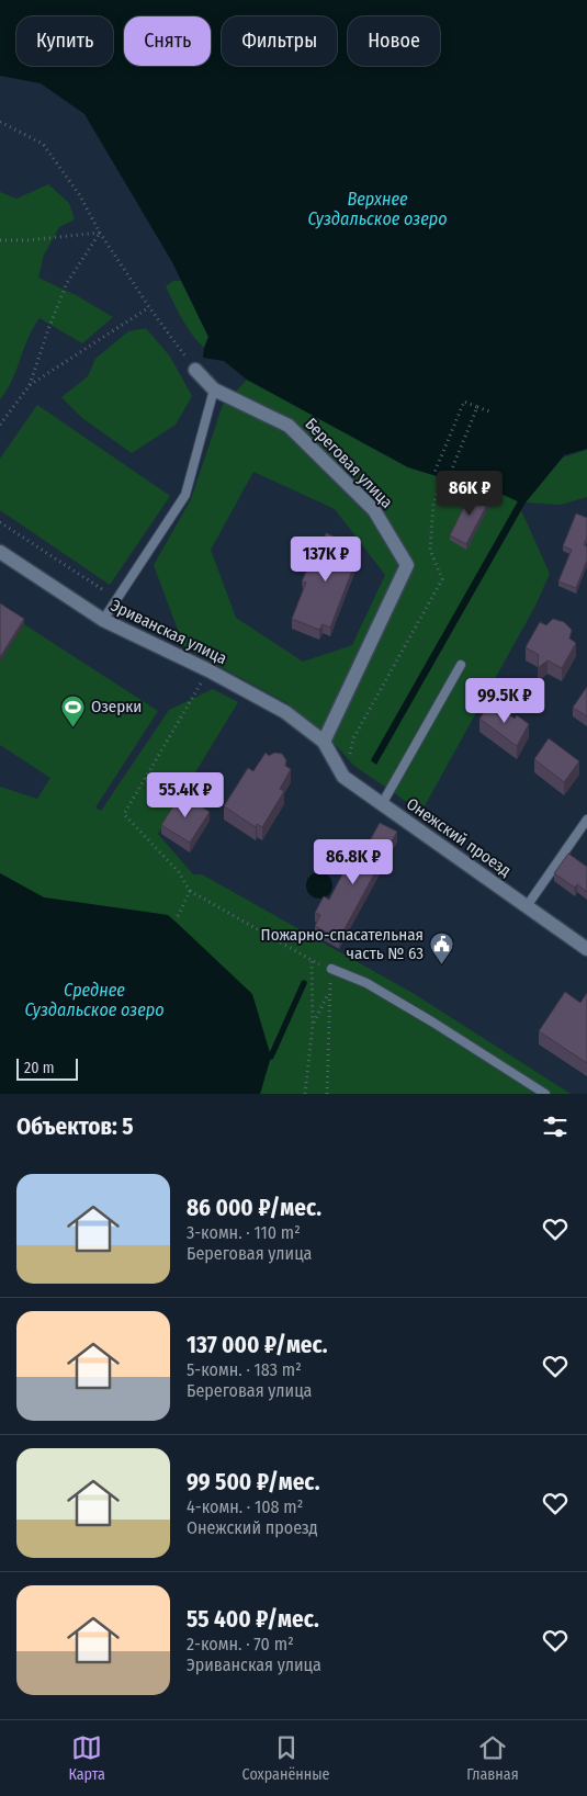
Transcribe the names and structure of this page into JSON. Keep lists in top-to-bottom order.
{
  "streets": {
    "street": ["Береговая улица", "Эриванская улица", "Онежский проезд"]
  },
  "crossings": [
    ["Береговая улица", "Эриванская улица"],
    ["Береговая улица", "Онежский проезд"],
    ["Эриванская улица", "Онежский проезд"]
  ],
  "water": ["Верхнее Суздальское озеро", "Среднее Суздальское озеро"],
  "places": {
    "sports": ["Озерки"],
    "public building": ["Пожарно-спасательная часть № 63"]
  },
  "scale_bar": "20 m",
  "page": {
    "chip": [
      "Купить",
      "Снять",
      "Фильтры",
      "Новое"
    ],
    "price": [
      "86K ₽",
      "137K ₽",
      "99.5K ₽",
      "55.4K ₽",
      "86.8K ₽"
    ],
    "scale": "20 m",
    "heading": "Объектов: 5",
    "list": [
      {
        "name": "86 000 ₽/мес.",
        "note": "3-комн. · 110 m² · Береговая улица"
      },
      {
        "name": "137 000 ₽/мес.",
        "note": "5-комн. · 183 m² · Береговая улица"
      },
      {
        "name": "99 500 ₽/мес.",
        "note": "4-комн. · 108 m² · Онежский проезд"
      },
      {
        "name": "55 400 ₽/мес.",
        "note": "2-комн. · 70 m² · Эриванская улица"
      }
    ],
    "tabs": ["Карта", "Сохранённые", "Главная"]
  }
}
